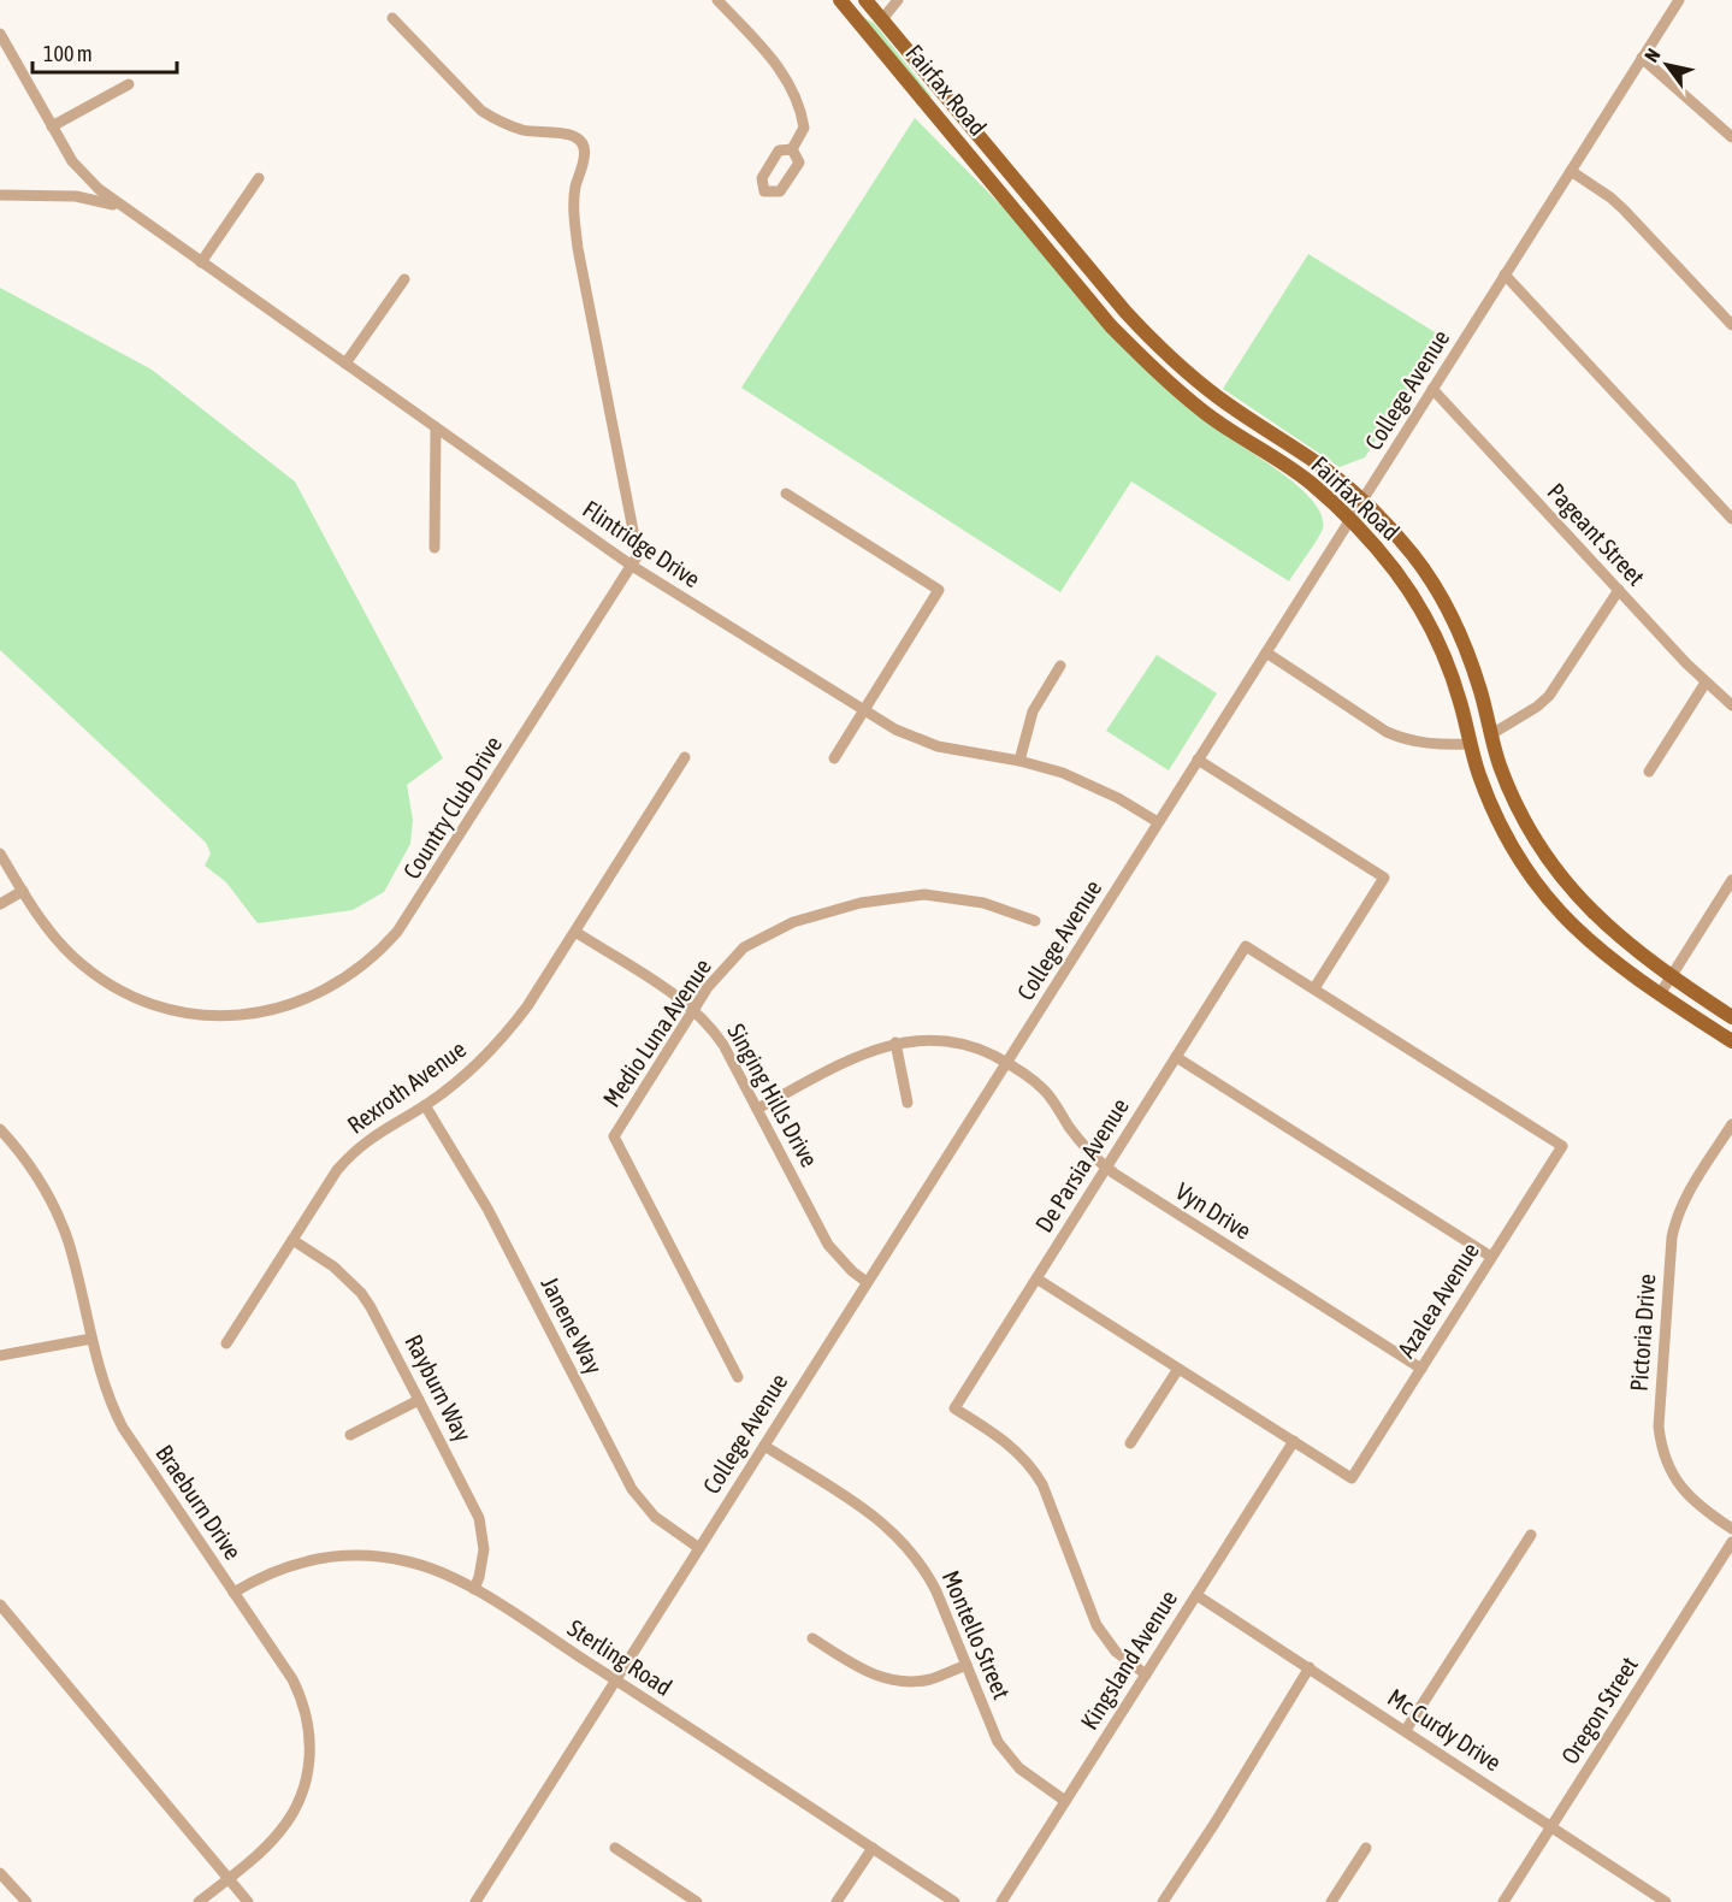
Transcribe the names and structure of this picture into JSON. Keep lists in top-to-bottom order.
{
  "streets": {
    "main road": ["Fairfax Road"],
    "street": [
      "College Avenue",
      "Pageant Street",
      "Flintridge Drive",
      "Country Club Drive",
      "Medio Luna Avenue",
      "Rexroth Avenue",
      "Singing Hills Drive",
      "De Parsia Avenue",
      "Vyn Drive",
      "Azalea Avenue",
      "Janene Way",
      "Pictoria Drive",
      "Rayburn Way",
      "Braeburn Drive",
      "Montello Street",
      "Sterling Road",
      "Kingsland Avenue",
      "Oregon Street",
      "Mc Curdy Drive"
    ]
  },
  "crossings": [
    ["Fairfax Road", "College Avenue"],
    ["College Avenue", "Pageant Street"],
    ["College Avenue", "Flintridge Drive"],
    ["College Avenue", "Singing Hills Drive"],
    ["College Avenue", "Vyn Drive"],
    ["College Avenue", "Janene Way"],
    ["College Avenue", "Montello Street"],
    ["College Avenue", "Sterling Road"],
    ["Flintridge Drive", "Country Club Drive"],
    ["Medio Luna Avenue", "Singing Hills Drive"],
    ["Rexroth Avenue", "Singing Hills Drive"],
    ["Rexroth Avenue", "Janene Way"],
    ["Rexroth Avenue", "Rayburn Way"],
    ["Singing Hills Drive", "Vyn Drive"],
    ["De Parsia Avenue", "Vyn Drive"],
    ["De Parsia Avenue", "Azalea Avenue"],
    ["De Parsia Avenue", "Kingsland Avenue"],
    ["Vyn Drive", "Azalea Avenue"],
    ["Azalea Avenue", "Kingsland Avenue"],
    ["Rayburn Way", "Sterling Road"],
    ["Braeburn Drive", "Sterling Road"],
    ["Montello Street", "Kingsland Avenue"],
    ["Kingsland Avenue", "Mc Curdy Drive"],
    ["Oregon Street", "Mc Curdy Drive"]
  ],
  "scale_bar": "100 m",
  "north": "top left"
}
